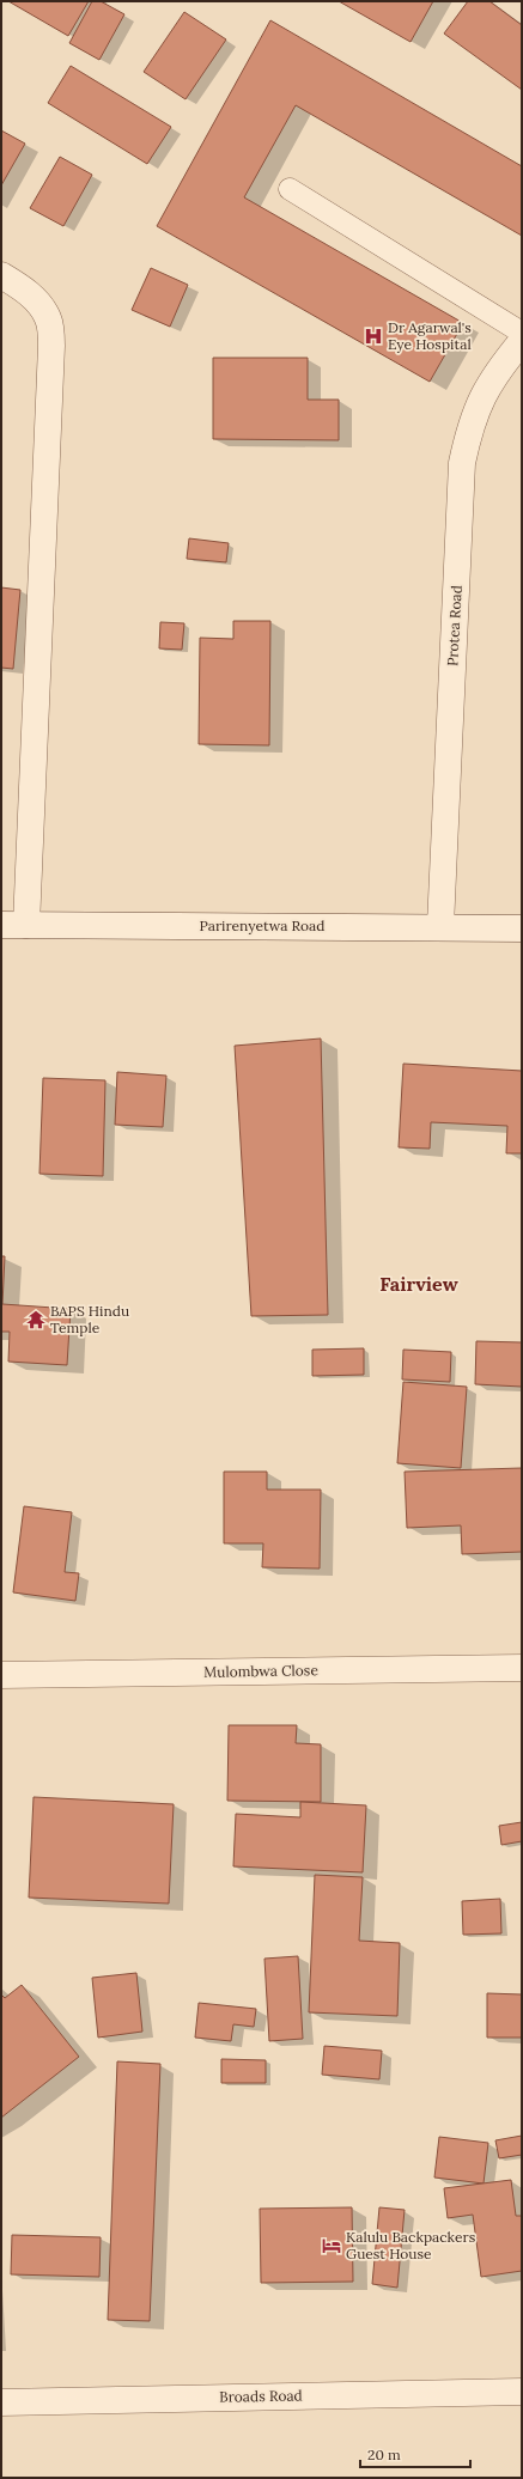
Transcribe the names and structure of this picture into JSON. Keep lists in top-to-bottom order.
{
  "streets": {
    "street": [
      "Protea Road",
      "Parirenyetwa Road",
      "Mulombwa Close",
      "Broads Road"
    ]
  },
  "crossings": [
    ["Protea Road", "Parirenyetwa Road"]
  ],
  "districts": ["Fairview"],
  "places": {
    "hospital": ["Dr Agarwal's Eye Hospital"],
    "temple": ["BAPS Hindu Temple"],
    "hotel": ["Kalulu Backpackers Guest House"]
  },
  "scale_bar": "20 m"
}
